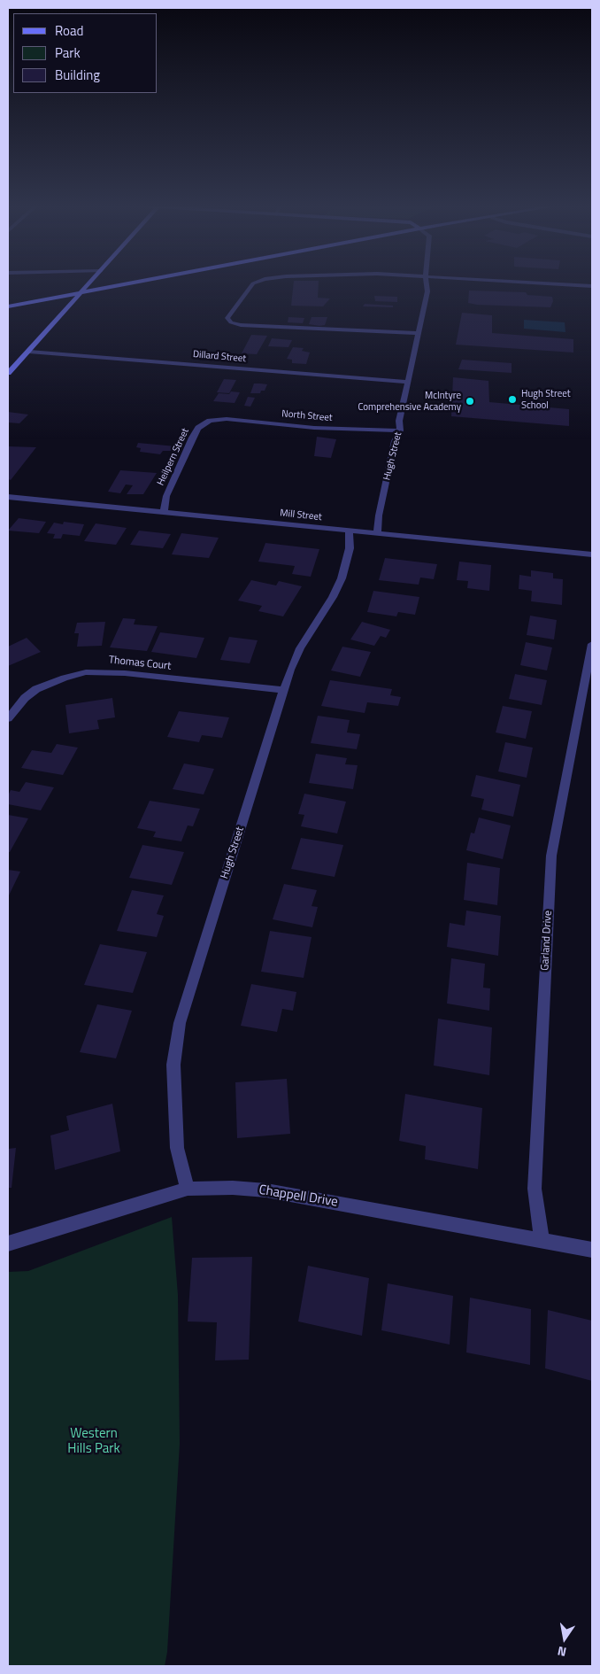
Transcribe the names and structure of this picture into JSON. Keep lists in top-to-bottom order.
{
  "streets": {
    "street": [
      "Dillard Street",
      "North Street",
      "Hugh Street",
      "Heilpern Street",
      "Mill Street",
      "Thomas Court",
      "Garland Drive",
      "Chappell Drive"
    ]
  },
  "crossings": [
    ["Dillard Street", "Hugh Street"],
    ["North Street", "Hugh Street"],
    ["North Street", "Heilpern Street"],
    ["Hugh Street", "Mill Street"],
    ["Hugh Street", "Thomas Court"],
    ["Hugh Street", "Chappell Drive"],
    ["Heilpern Street", "Mill Street"],
    ["Garland Drive", "Chappell Drive"]
  ],
  "parks": ["Western Hills Park"],
  "places": ["Hugh Street School", "McIntyre Comprehensive Academy"],
  "legend": ["Road", "Park", "Building"],
  "north": "bottom"
}
